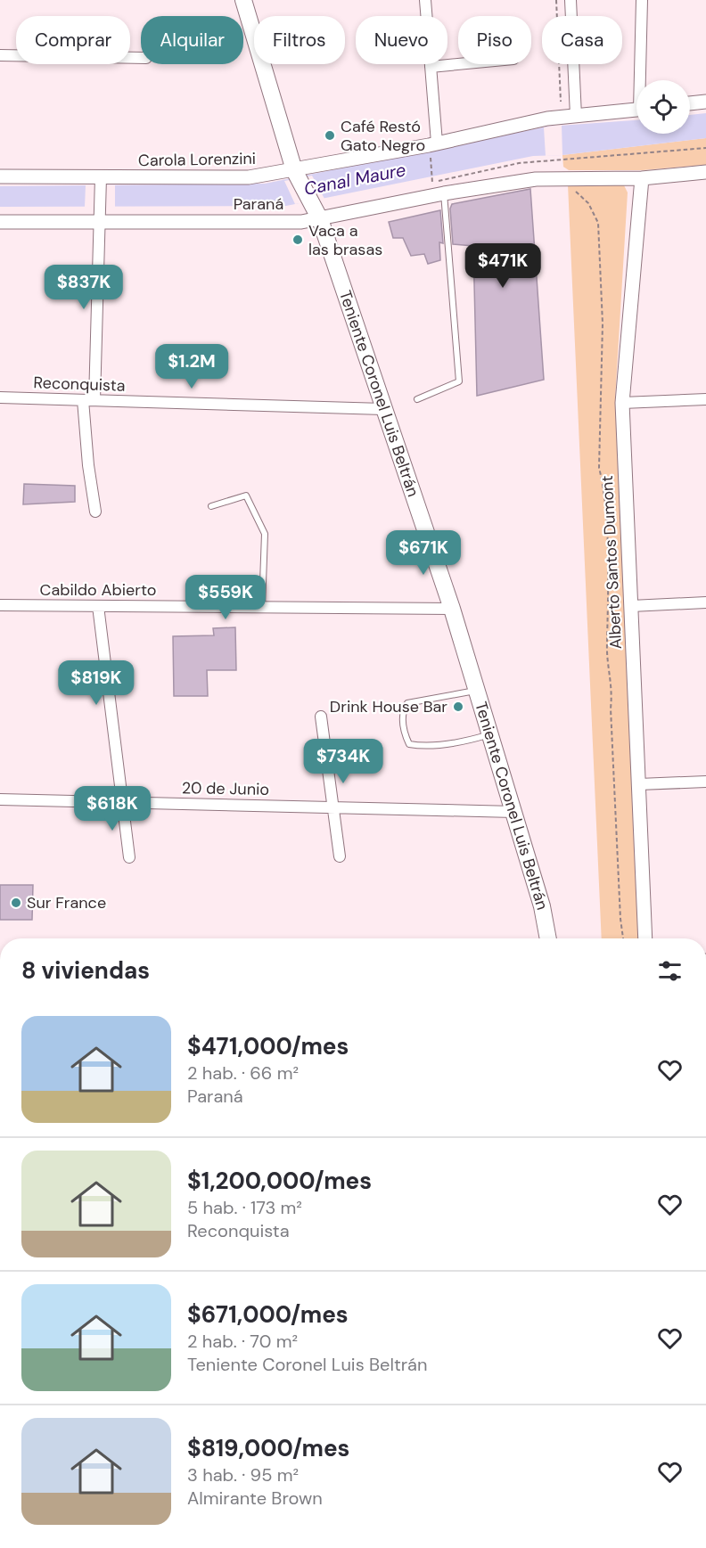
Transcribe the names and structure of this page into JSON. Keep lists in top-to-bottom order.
{
  "streets": {
    "main road": ["Teniente Coronel Luis Beltrán"],
    "street": [
      "Carola Lorenzini",
      "Paraná",
      "Reconquista",
      "Alberto Santos Dumont",
      "Cabildo Abierto",
      "20 de Junio"
    ]
  },
  "crossings": [
    ["Carola Lorenzini", "Teniente Coronel Luis Beltrán"],
    ["Paraná", "Teniente Coronel Luis Beltrán"],
    ["Paraná", "Alberto Santos Dumont"],
    ["Reconquista", "Teniente Coronel Luis Beltrán"],
    ["Teniente Coronel Luis Beltrán", "Cabildo Abierto"],
    ["Teniente Coronel Luis Beltrán", "20 de Junio"]
  ],
  "water": ["Canal Maure"],
  "places": [
    "Café Restó Gato Negro",
    "Vaca a las brasas",
    "Drink House Bar",
    "Sur France"
  ],
  "page": {
    "chip": [
      "Comprar",
      "Alquilar",
      "Filtros",
      "Nuevo",
      "Piso",
      "Casa"
    ],
    "price": [
      "$471K",
      "$837K",
      "$1.2M",
      "$671K",
      "$559K",
      "$819K",
      "$734K",
      "$618K"
    ],
    "heading": "8 viviendas",
    "list": [
      {
        "name": "$471,000/mes",
        "note": "2 hab. · 66 m² · Paraná"
      },
      {
        "name": "$1,200,000/mes",
        "note": "5 hab. · 173 m² · Reconquista"
      },
      {
        "name": "$671,000/mes",
        "note": "2 hab. · 70 m² · Teniente Coronel Luis Beltrán"
      },
      {
        "name": "$819,000/mes",
        "note": "3 hab. · 95 m² · Almirante Brown"
      }
    ]
  }
}
